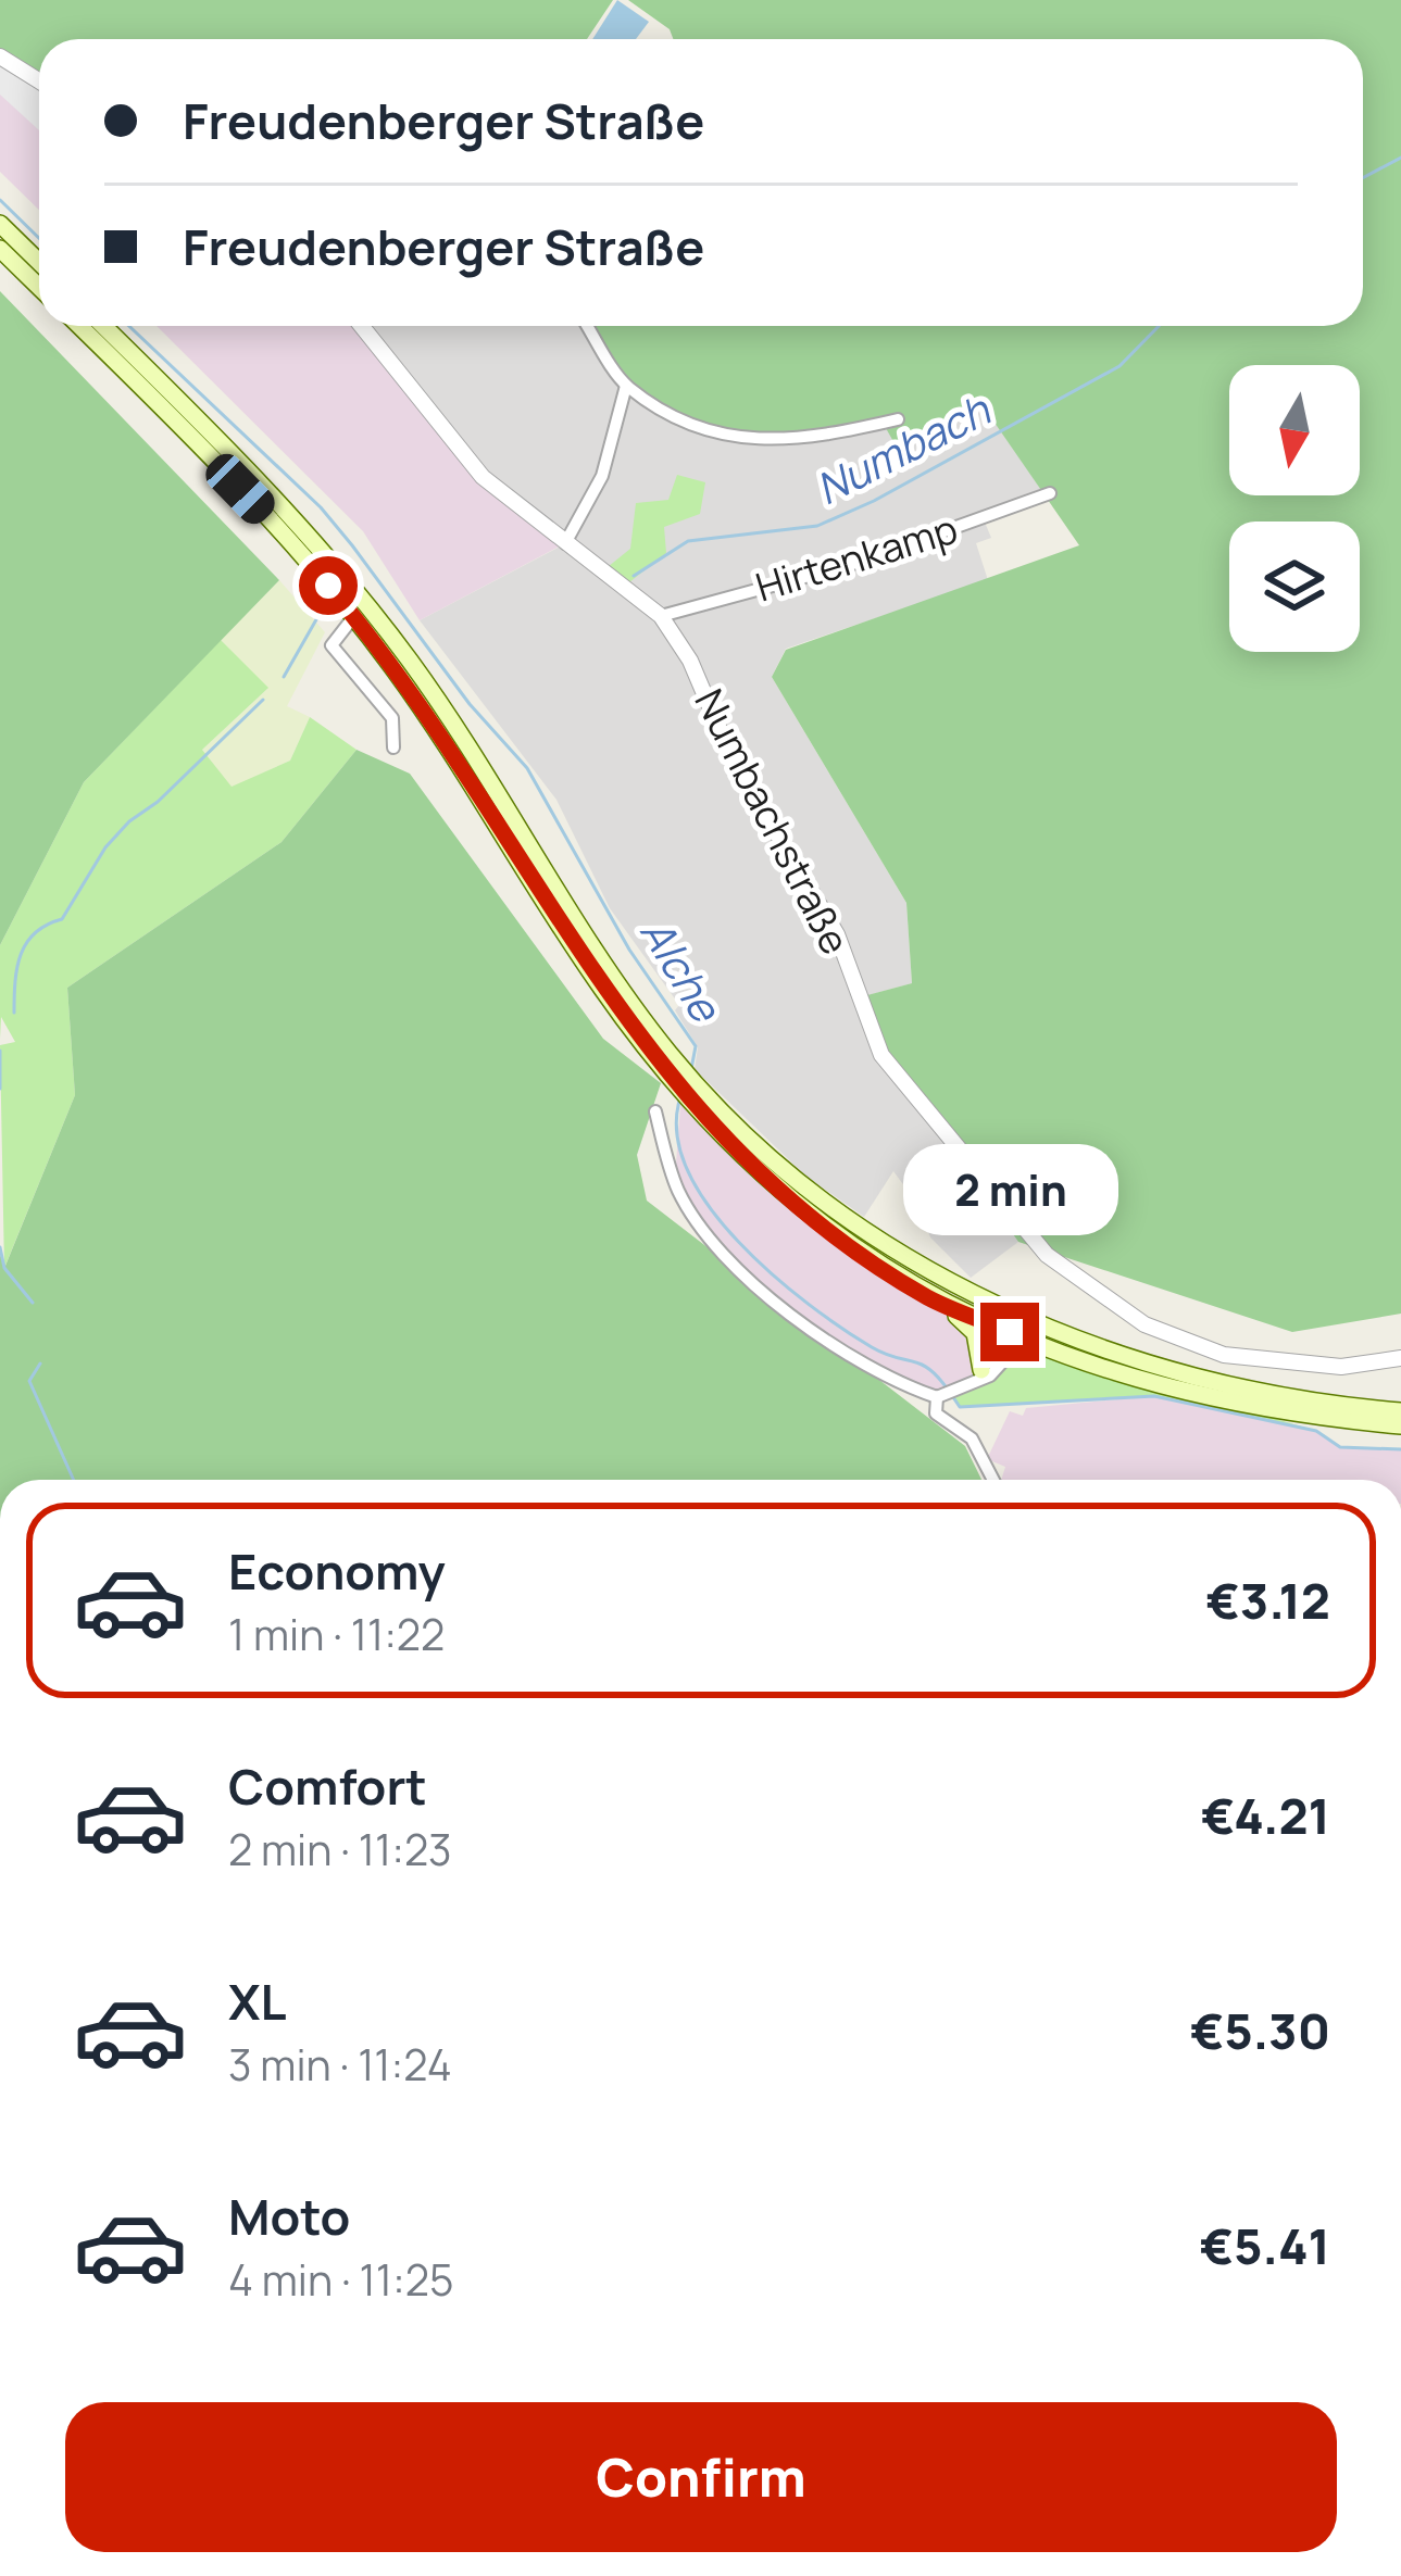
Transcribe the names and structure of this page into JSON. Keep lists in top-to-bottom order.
{
  "streets": {
    "street": ["Hirtenkamp", "Numbachstraße"]
  },
  "crossings": [
    ["Hirtenkamp", "Numbachstraße"]
  ],
  "water": ["Numbach", "Alche"],
  "north": "bottom",
  "page": {
    "banner": ["Freudenberger Straße", "Freudenberger Straße"],
    "bubble": "2 min",
    "list": [
      {
        "name": "Economy",
        "note": "1 min · 11:22",
        "value": "€3.12"
      },
      {
        "name": "Comfort",
        "note": "2 min · 11:23",
        "value": "€4.21"
      },
      {
        "name": "XL",
        "note": "3 min · 11:24",
        "value": "€5.30"
      },
      {
        "name": "Moto",
        "note": "4 min · 11:25",
        "value": "€5.41"
      }
    ],
    "buttons": "Confirm"
  }
}
